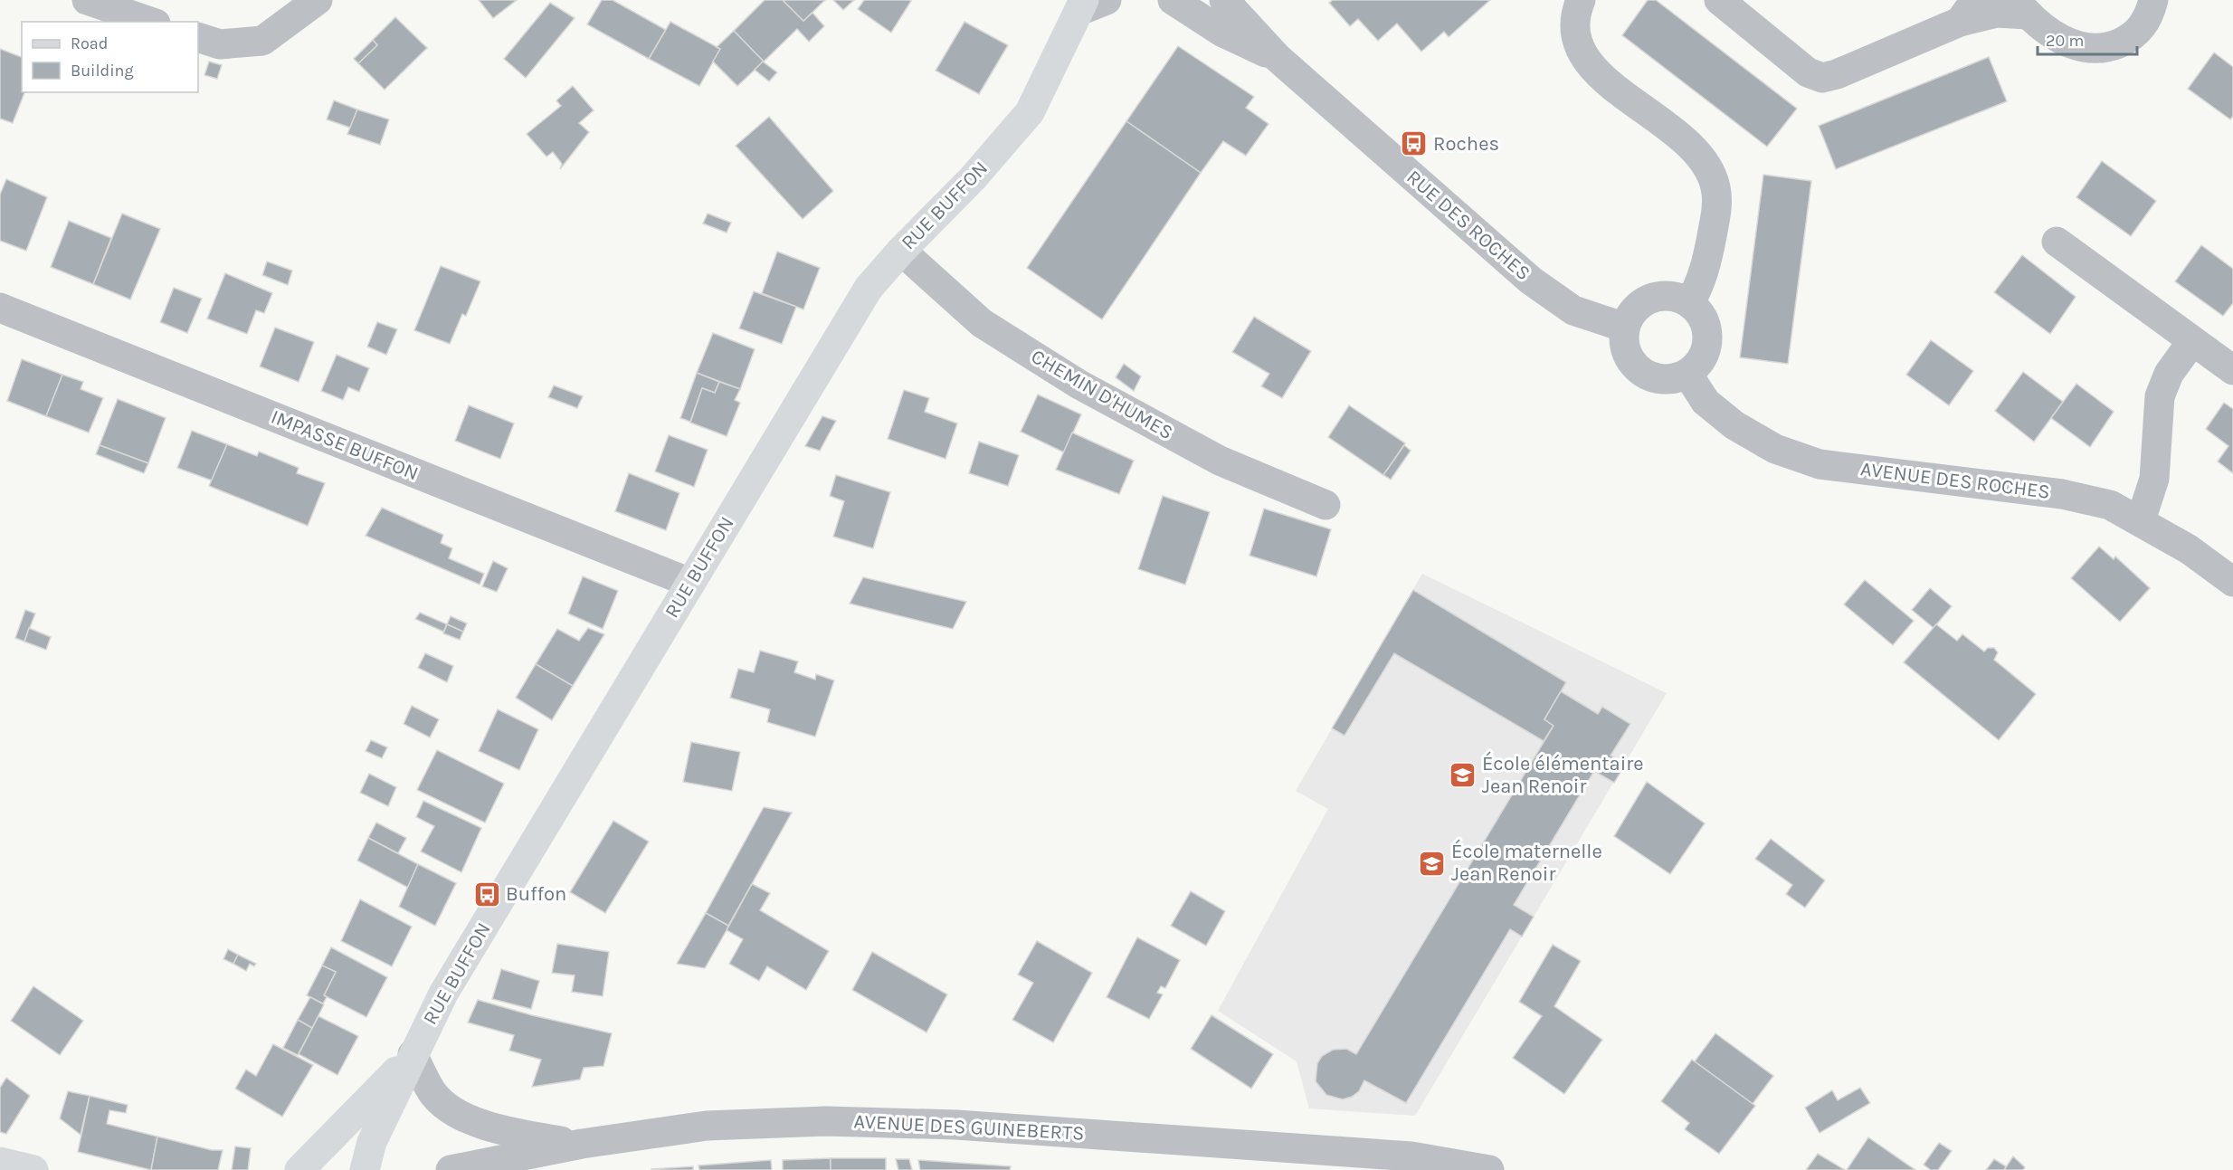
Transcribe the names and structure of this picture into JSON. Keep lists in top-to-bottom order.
{
  "streets": {
    "main road": ["RUE BUFFON"],
    "street": [
      "RUE DES ROCHES",
      "CHEMIN D'HUMES",
      "IMPASSE BUFFON",
      "AVENUE DES ROCHES",
      "AVENUE DES GUINEBERTS"
    ]
  },
  "crossings": [
    ["RUE BUFFON", "CHEMIN D'HUMES"],
    ["RUE BUFFON", "IMPASSE BUFFON"],
    ["RUE DES ROCHES", "AVENUE DES ROCHES"]
  ],
  "places": {
    "bus stop": ["Roches", "Buffon"],
    "school or university": ["École élémentaire Jean Renoir", "École maternelle Jean Renoir"]
  },
  "legend": ["Road", "Building"],
  "scale_bar": "20 m"
}
